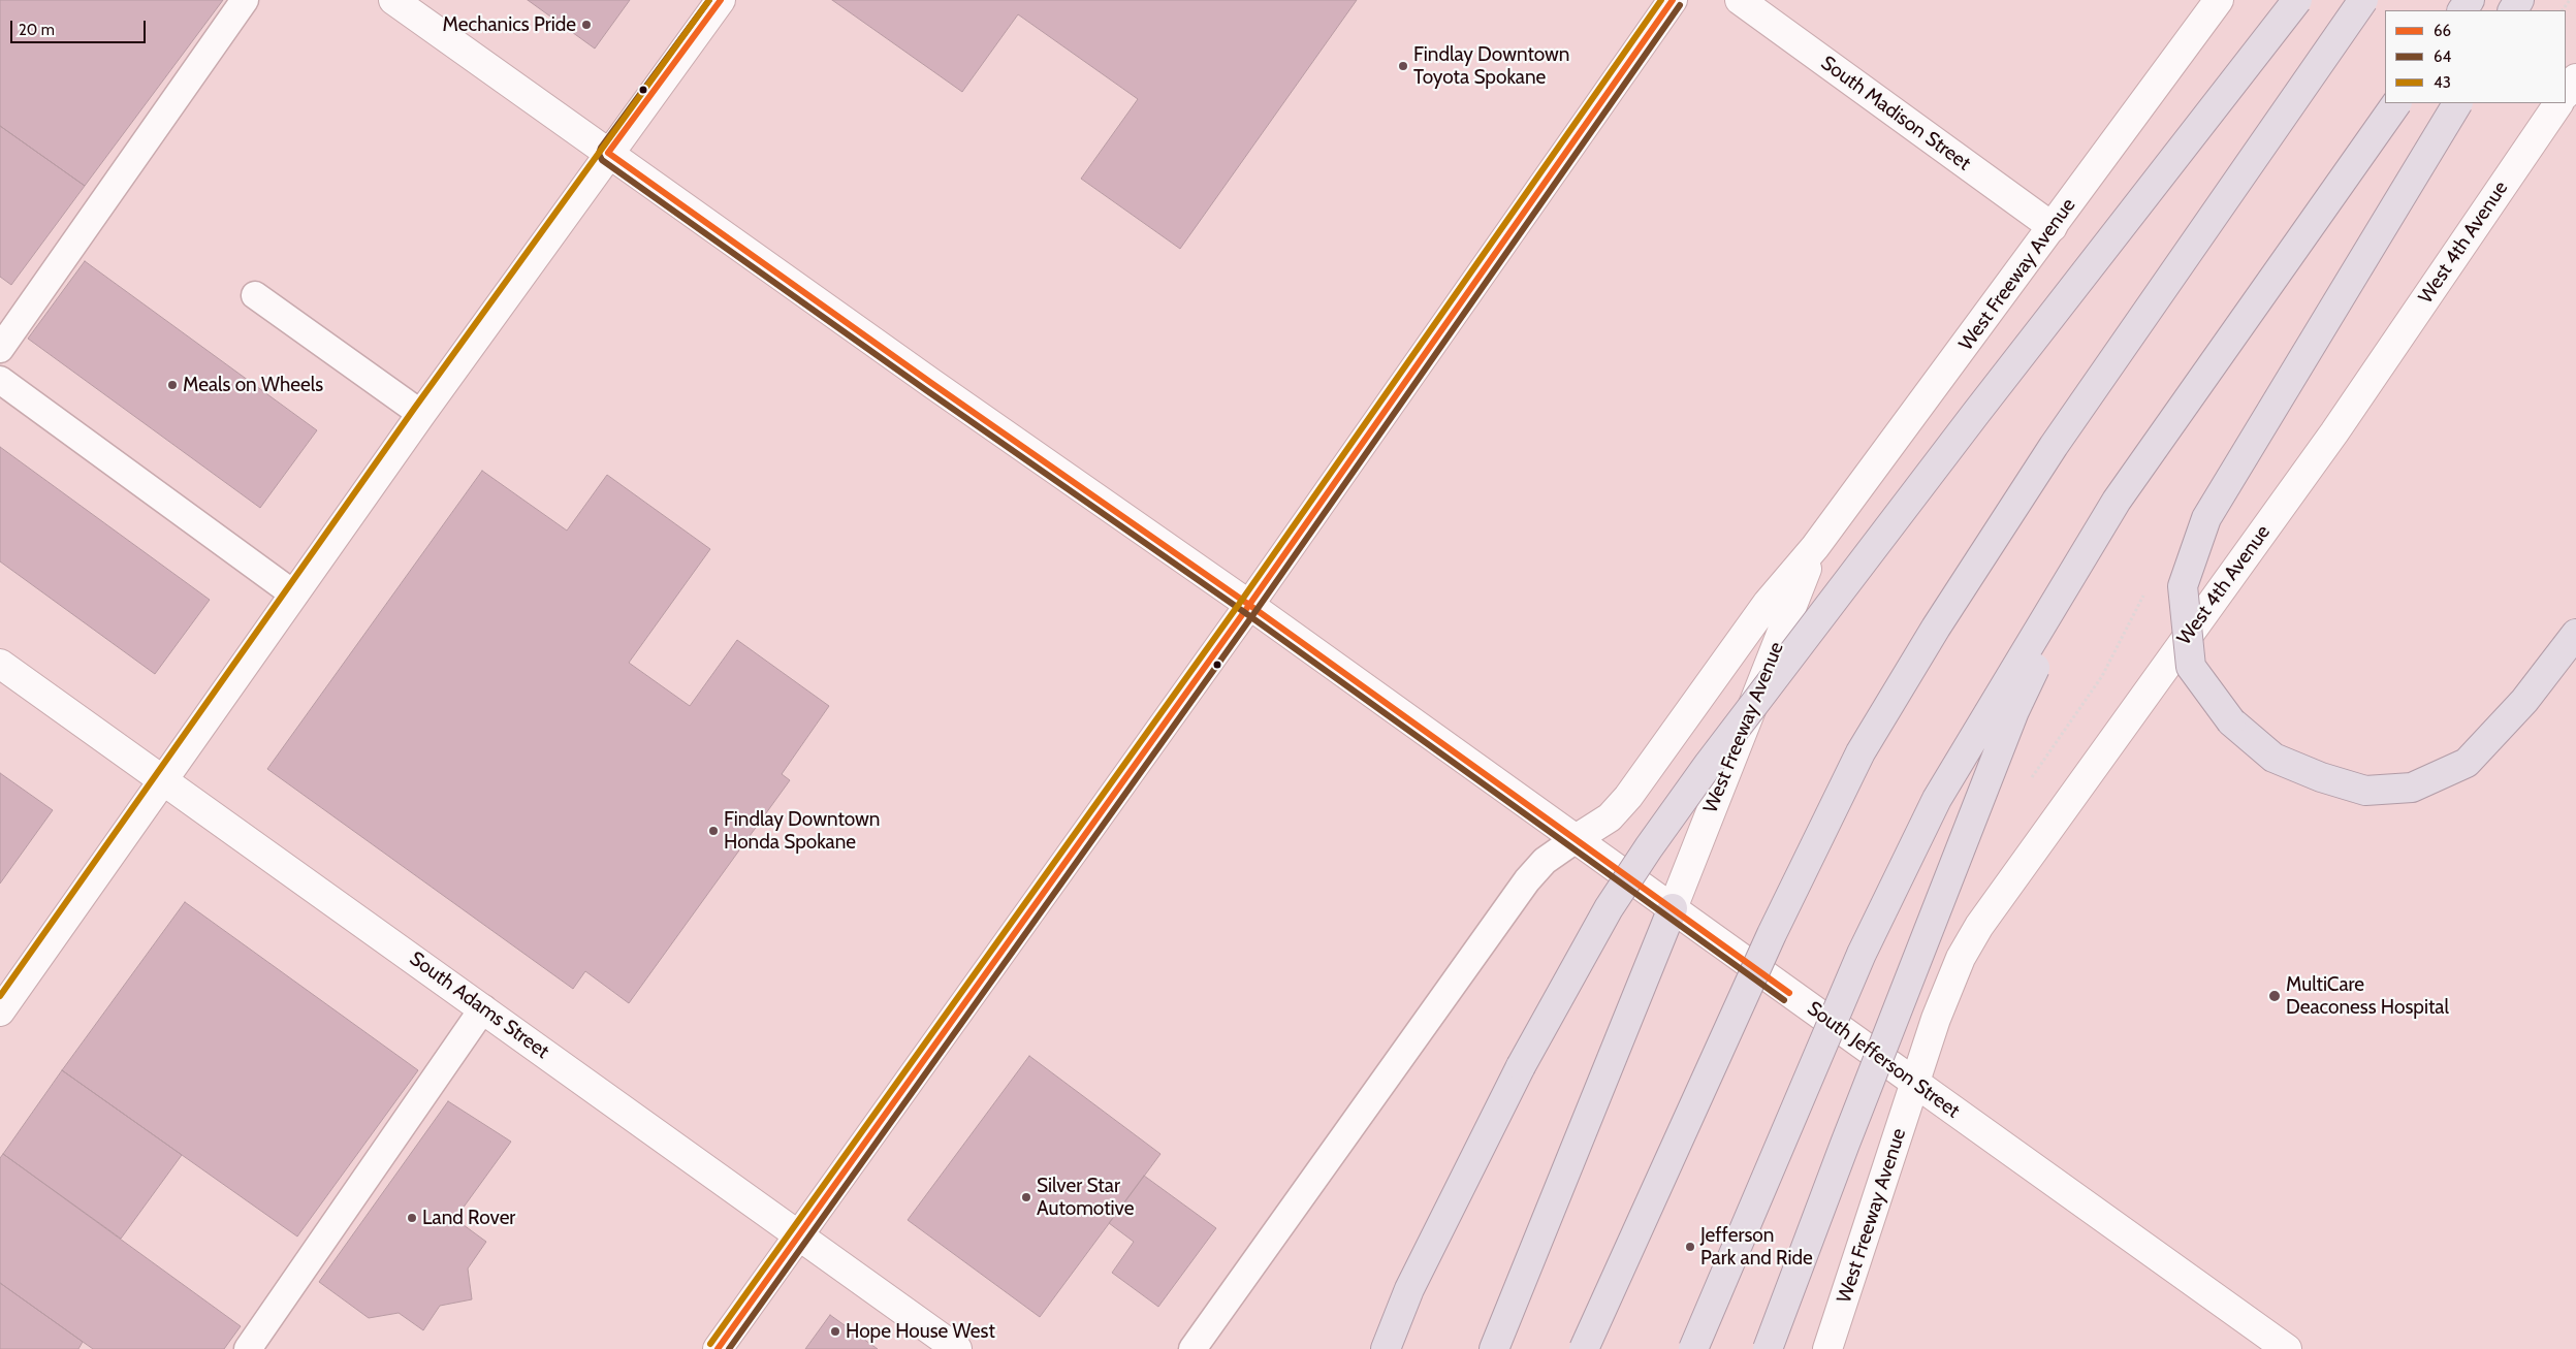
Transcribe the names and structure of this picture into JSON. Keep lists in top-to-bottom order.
{
  "streets": {
    "main road": [
      "South Madison Street",
      "West 4th Avenue",
      "West Freeway Avenue",
      "South Adams Street",
      "South Jefferson Street"
    ]
  },
  "crossings": [
    ["South Madison Street", "West Freeway Avenue"],
    ["West 4th Avenue", "West Freeway Avenue"],
    ["West 4th Avenue", "South Jefferson Street"],
    ["West Freeway Avenue", "South Jefferson Street"]
  ],
  "places": [
    "Mechanics Pride",
    "Findlay Downtown Toyota Spokane",
    "Meals on Wheels",
    "Findlay Downtown Honda Spokane",
    "MultiCare Deaconess Hospital",
    "Silver Star Automotive",
    "Land Rover",
    "Jefferson Park and Ride",
    "Hope House West"
  ],
  "lines": ["transit line 66", "transit line 64", "transit line 43"],
  "legend": ["66", "64", "43"],
  "scale_bar": "20 m"
}
